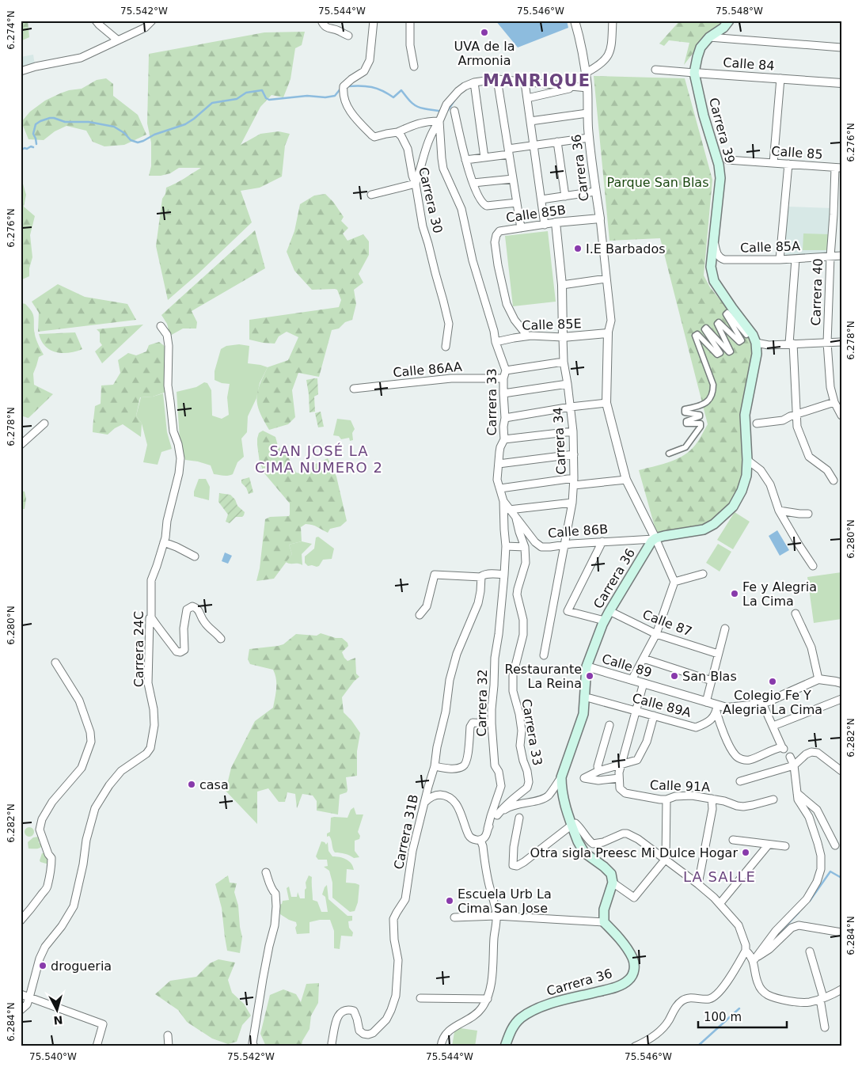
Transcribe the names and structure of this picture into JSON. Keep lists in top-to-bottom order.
{
  "streets": {
    "main road": ["Carrera 39", "Carrera 36", "Calle 86B"],
    "street": [
      "Calle 84",
      "Calle 85",
      "Carrera 30",
      "Calle 85B",
      "Calle 85A",
      "Carrera 40",
      "Calle 85E",
      "Calle 86AA",
      "Carrera 33",
      "Carrera 34",
      "Calle 87",
      "Carrera 24C",
      "Calle 89",
      "Carrera 32",
      "Calle 89A",
      "Calle 91A",
      "Carrera 31B"
    ]
  },
  "crossings": [
    ["Calle 84", "Carrera 39"],
    ["Carrera 39", "Calle 85A"],
    ["Carrera 39", "Calle 86B"],
    ["Calle 85", "Carrera 40"],
    ["Carrera 36", "Calle 85B"],
    ["Carrera 36", "Calle 85E"],
    ["Carrera 36", "Calle 86B"],
    ["Carrera 36", "Calle 87"],
    ["Carrera 36", "Calle 89"],
    ["Calle 85B", "Calle 85E"],
    ["Calle 85B", "Carrera 34"],
    ["Calle 85A", "Carrera 40"],
    ["Calle 85E", "Carrera 33"],
    ["Calle 85E", "Carrera 34"],
    ["Calle 86AA", "Carrera 33"],
    ["Carrera 33", "Calle 86B"],
    ["Carrera 34", "Calle 86B"],
    ["Calle 89", "Calle 89A"]
  ],
  "districts": ["MANRIQUE", "SAN JOSÉ LA CIMA NUMERO 2", "LA SALLE"],
  "parks": ["Parque San Blas"],
  "places": [
    "UVA de la Armonia",
    "I.E Barbados",
    "Fe y Alegria La Cima",
    "Restaurante La Reina",
    "San Blas",
    "Colegio Fe Y Alegria La Cima",
    "casa",
    "Otra sigla Preesc Mi Dulce Hogar",
    "Escuela Urb La Cima San Jose",
    "drogueria"
  ],
  "scale_bar": "100 m",
  "north": "bottom",
  "coordinates": [
    "75.542°W",
    "75.544°W",
    "75.546°W",
    "75.548°W",
    "6.274°N",
    "6.276°N",
    "6.278°N",
    "6.280°N",
    "6.282°N",
    "6.284°N",
    "75.540°W"
  ]
}
